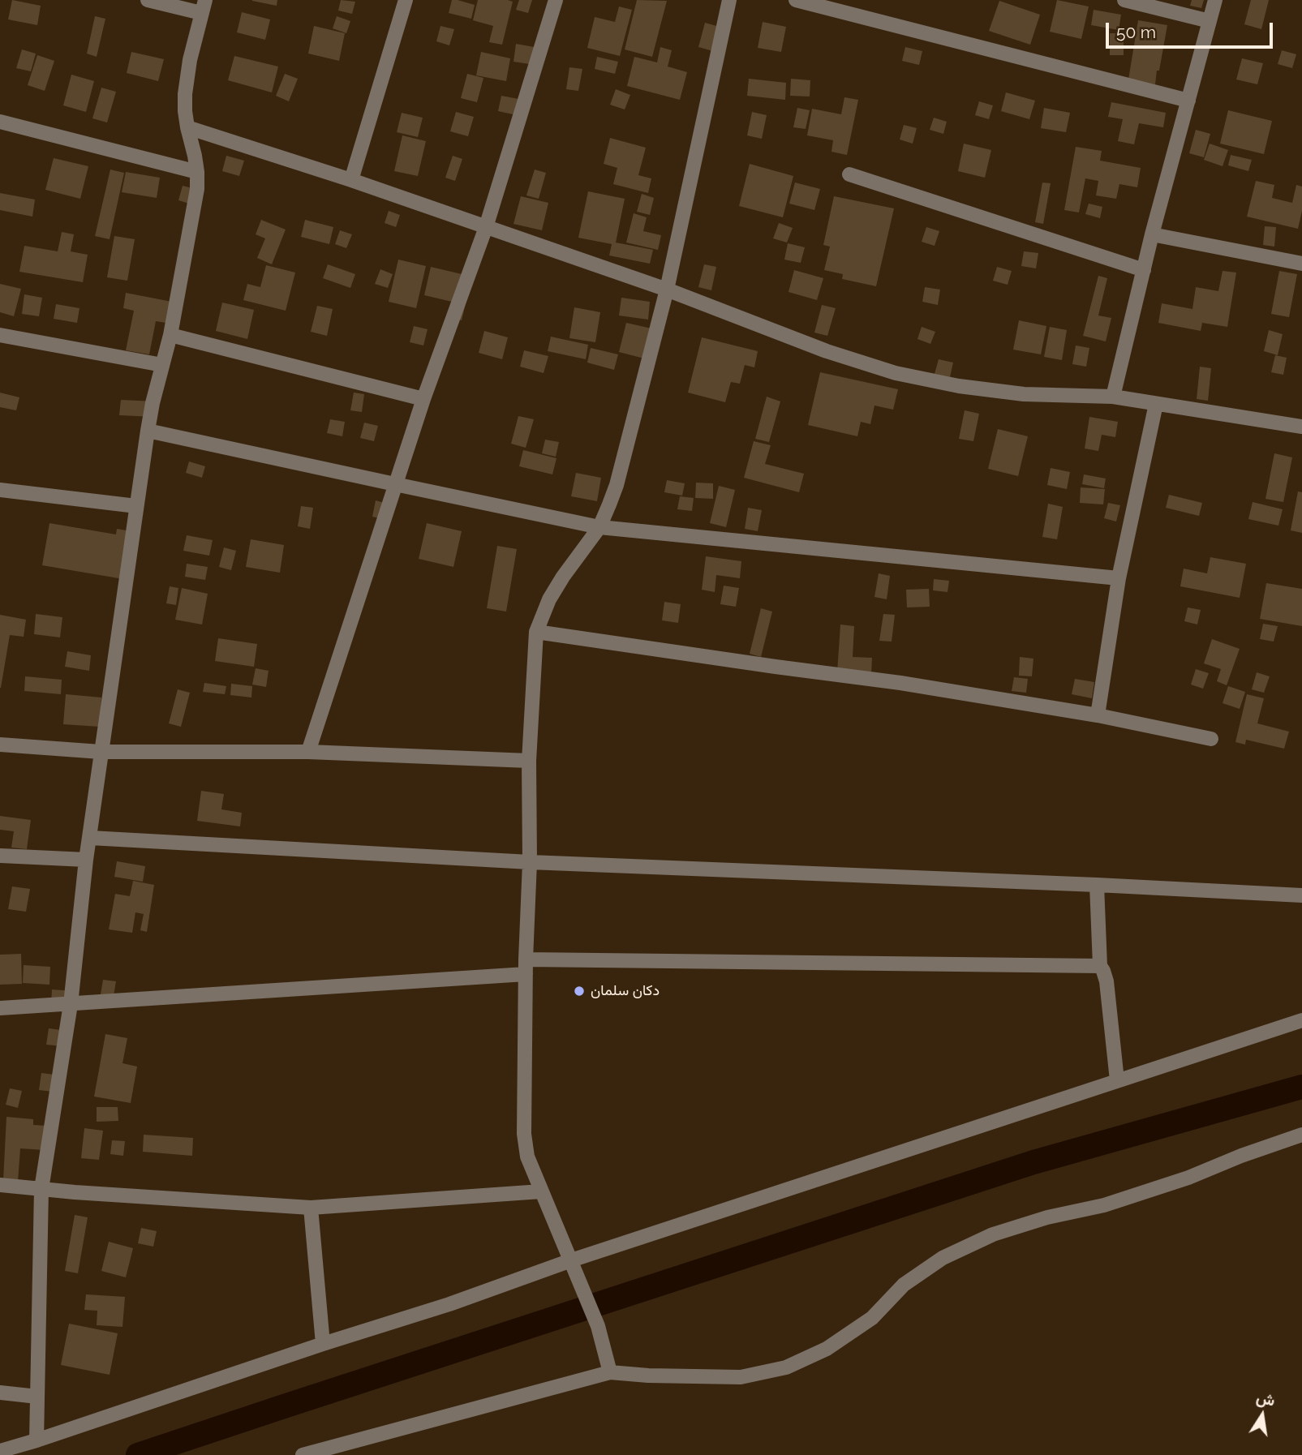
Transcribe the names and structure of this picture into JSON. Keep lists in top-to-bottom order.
{
  "places": ["دكان سلمان"],
  "scale_bar": "50 m",
  "north": "top"
}
